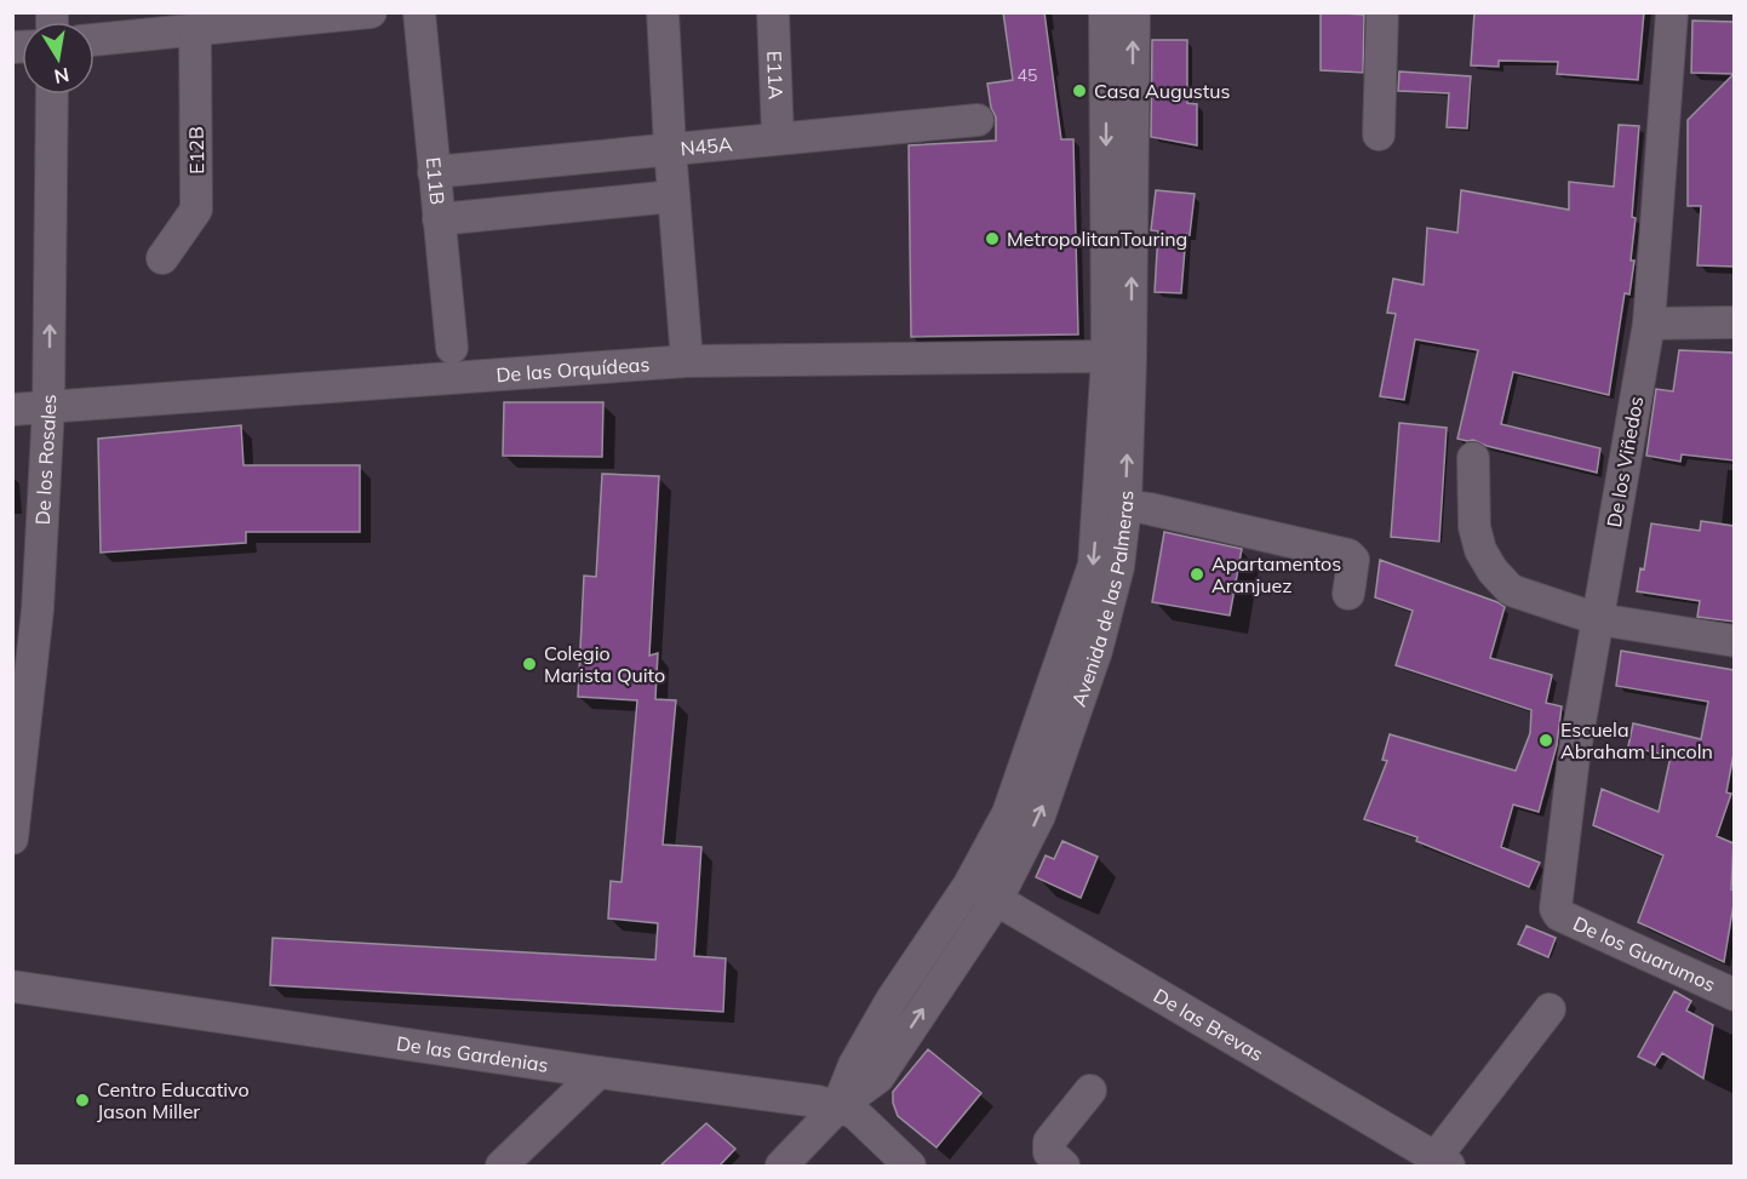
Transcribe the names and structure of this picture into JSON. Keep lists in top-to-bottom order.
{
  "streets": {
    "street": [
      "E11A",
      "N45A",
      "E12B",
      "E11B",
      "De las Orquídeas",
      "De los Rosales",
      "De los Viñedos",
      "Avenida de las Palmeras",
      "De los Guarumos",
      "De las Brevas",
      "De las Gardenias"
    ]
  },
  "crossings": [
    ["E11A", "N45A"],
    ["N45A", "E11B"],
    ["De las Orquídeas", "De los Rosales"],
    ["De las Orquídeas", "Avenida de las Palmeras"],
    ["De los Viñedos", "De los Guarumos"],
    ["Avenida de las Palmeras", "De las Brevas"],
    ["Avenida de las Palmeras", "De las Gardenias"]
  ],
  "one_way": ["De los Rosales"],
  "places": [
    "Casa Augustus",
    "MetropolitanTouring",
    "Apartamentos Aranjuez",
    "Colegio Marista Quito",
    "Escuela Abraham Lincoln",
    "Centro Educativo Jason Miller"
  ],
  "house_numbers": ["45"],
  "north": "bottom"
}
